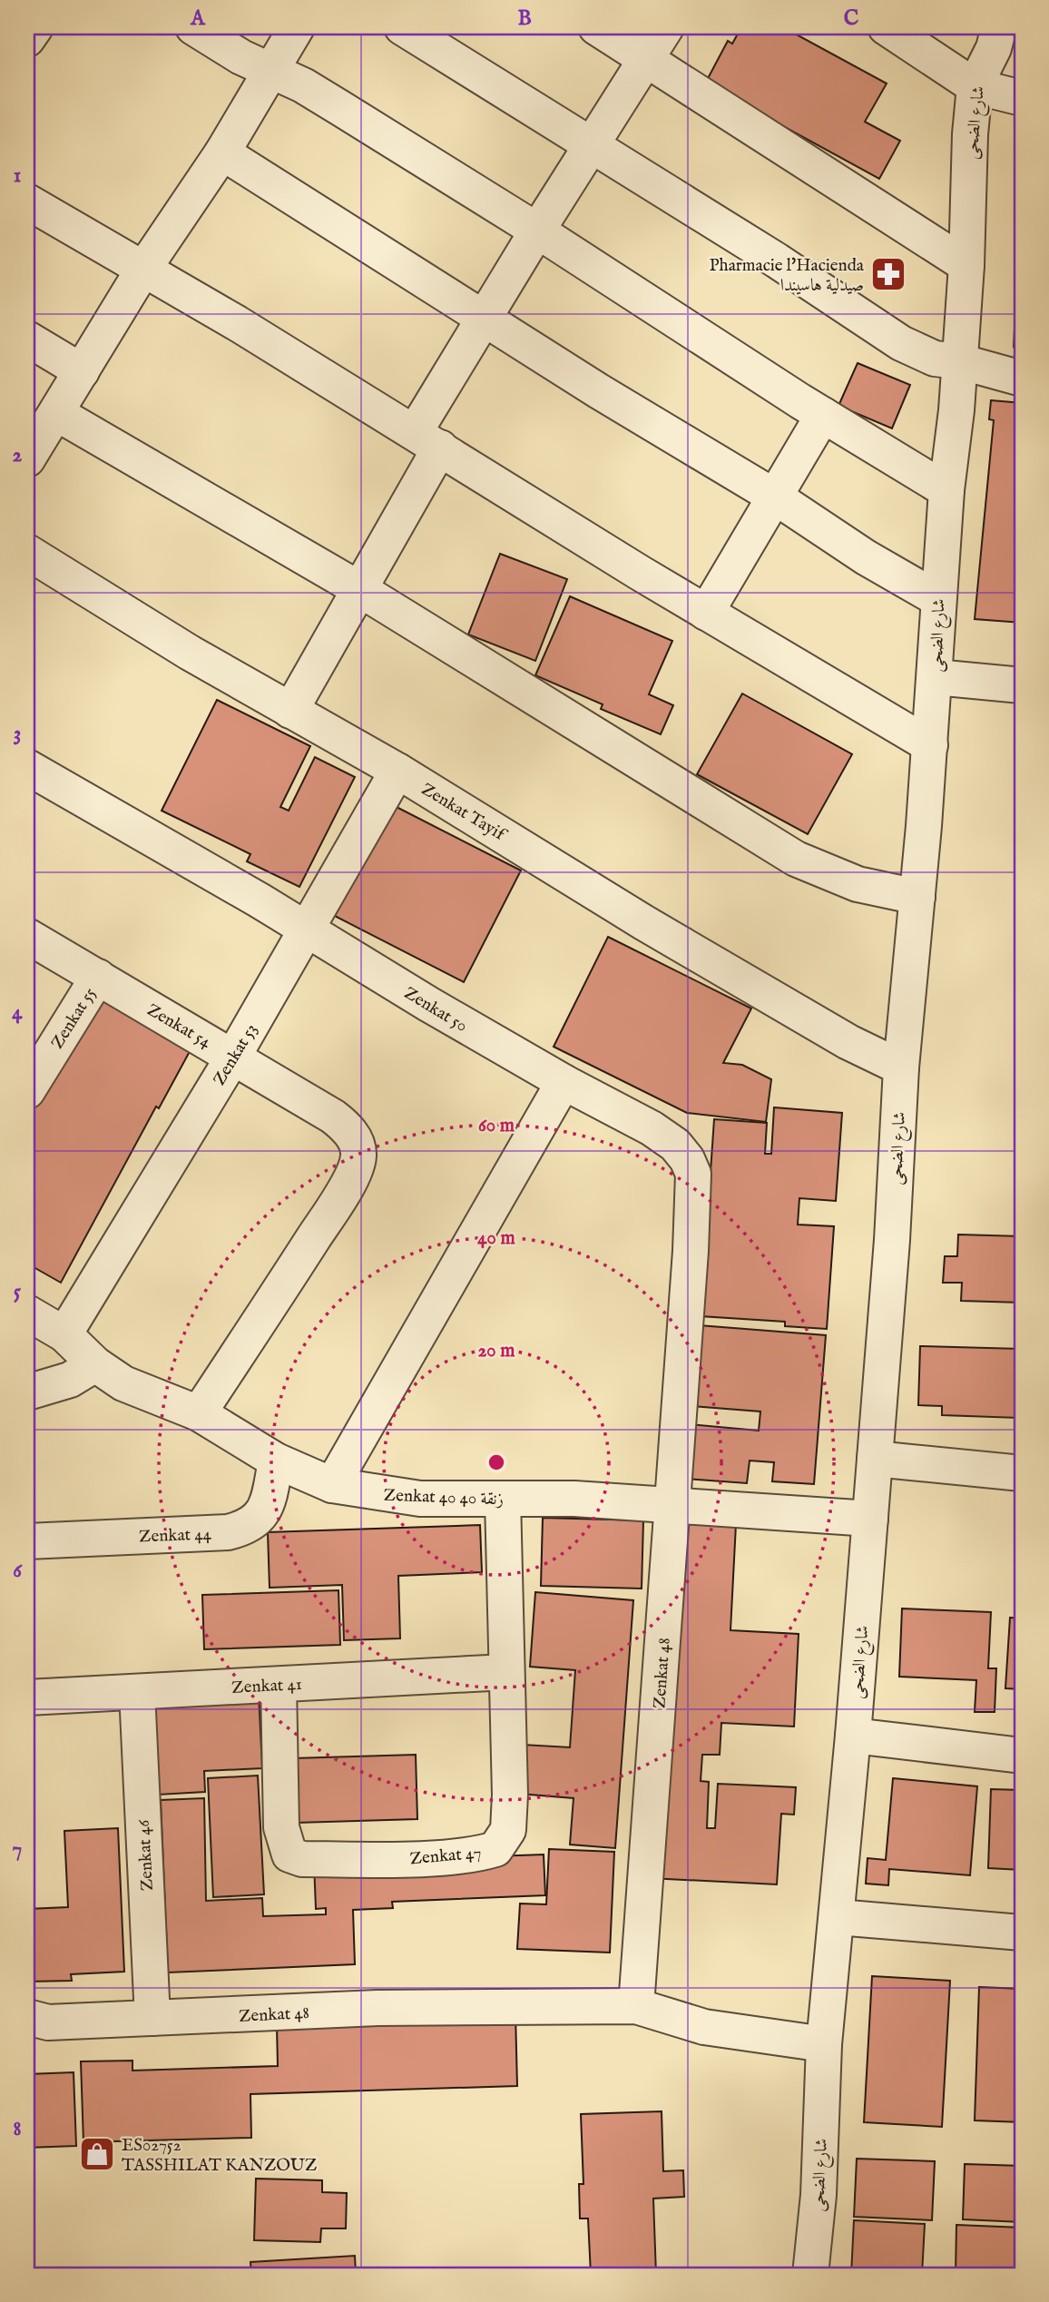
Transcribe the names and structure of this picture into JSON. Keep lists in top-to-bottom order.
{
  "streets": {
    "street": [
      "شارع الضحى",
      "Zenkat Tayif",
      "Zenkat 50",
      "Zenkat 55",
      "Zenkat 54",
      "Zenkat 53",
      "Zenkat 40 زنقة 40",
      "Zenkat 44",
      "Zenkat 48",
      "Zenkat 41",
      "Zenkat 47",
      "Zenkat 46"
    ]
  },
  "crossings": [
    ["شارع الضحى", "Zenkat Tayif"],
    ["شارع الضحى", "Zenkat 40 زنقة 40"],
    ["شارع الضحى", "Zenkat 48"],
    ["Zenkat Tayif", "Zenkat 53"],
    ["Zenkat 50", "Zenkat 53"],
    ["Zenkat 50", "Zenkat 48"],
    ["Zenkat 55", "Zenkat 54"],
    ["Zenkat 54", "Zenkat 53"],
    ["Zenkat 54", "Zenkat 40 زنقة 40"],
    ["Zenkat 53", "Zenkat 40 زنقة 40"],
    ["Zenkat 40 زنقة 40", "Zenkat 44"],
    ["Zenkat 40 زنقة 40", "Zenkat 48"],
    ["Zenkat 40 زنقة 40", "Zenkat 47"],
    ["Zenkat 48", "Zenkat 46"],
    ["Zenkat 41", "Zenkat 47"],
    ["Zenkat 41", "Zenkat 46"]
  ],
  "places": {
    "pharmacy": ["Pharmacie l'Hacienda صيدلية هاسيندا"],
    "shop": ["ES02752 TASSHILAT KANZOUZ"]
  },
  "grid": {
    "columns": ["A", "B", "C"],
    "rows": [
      "1",
      "2",
      "3",
      "4",
      "5",
      "6",
      "7",
      "8"
    ]
  },
  "rings": ["60 m", "40 m", "20 m"]
}
